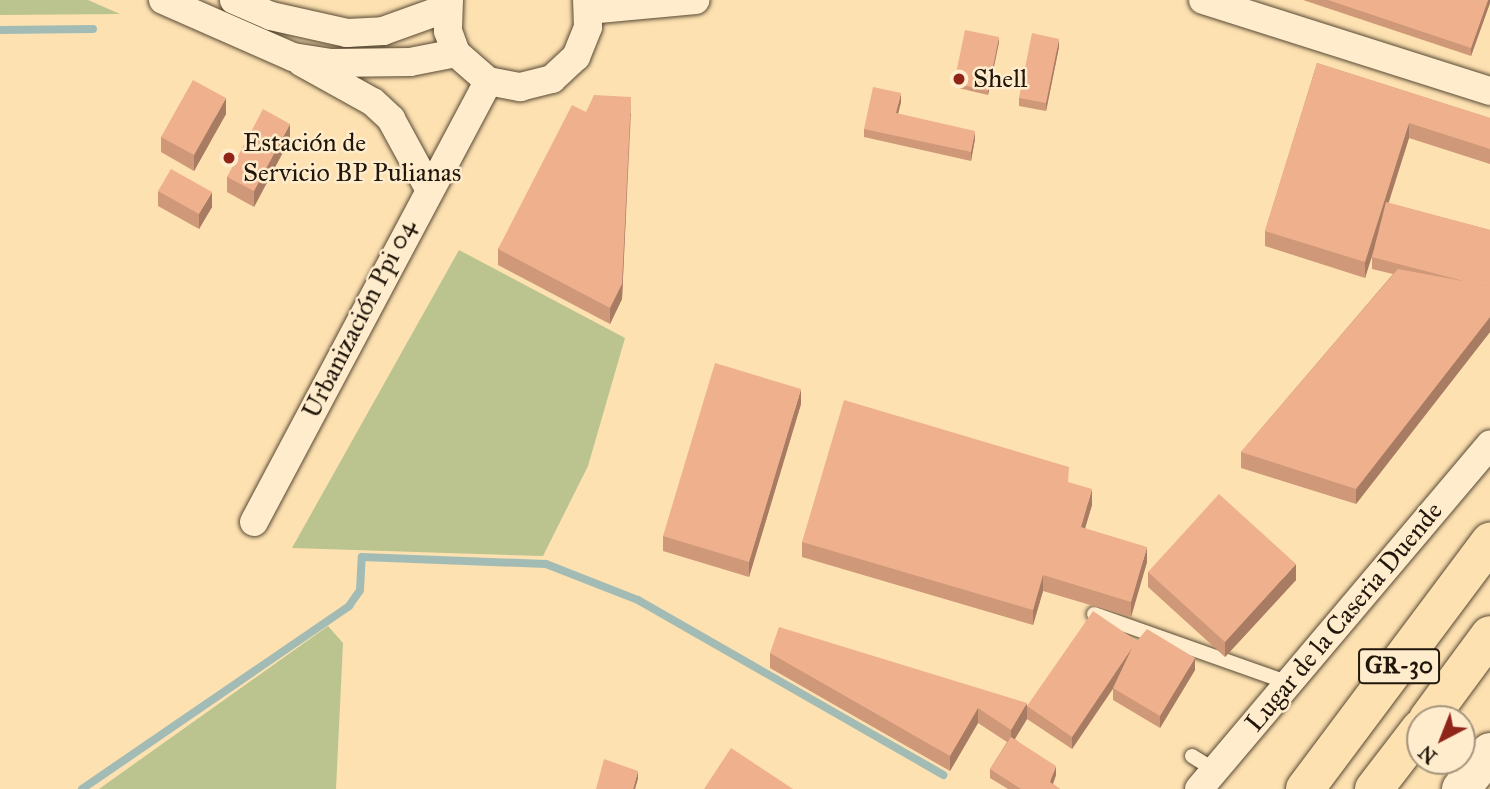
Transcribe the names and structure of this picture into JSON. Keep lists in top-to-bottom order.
{
  "streets": {
    "highway": ["GR-30"],
    "street": ["Urbanización Ppi 04", "Lugar de la Caseria Duende"]
  },
  "places": ["Shell", "Estación de Servicio BP Pulianas"],
  "north": "bottom left"
}
